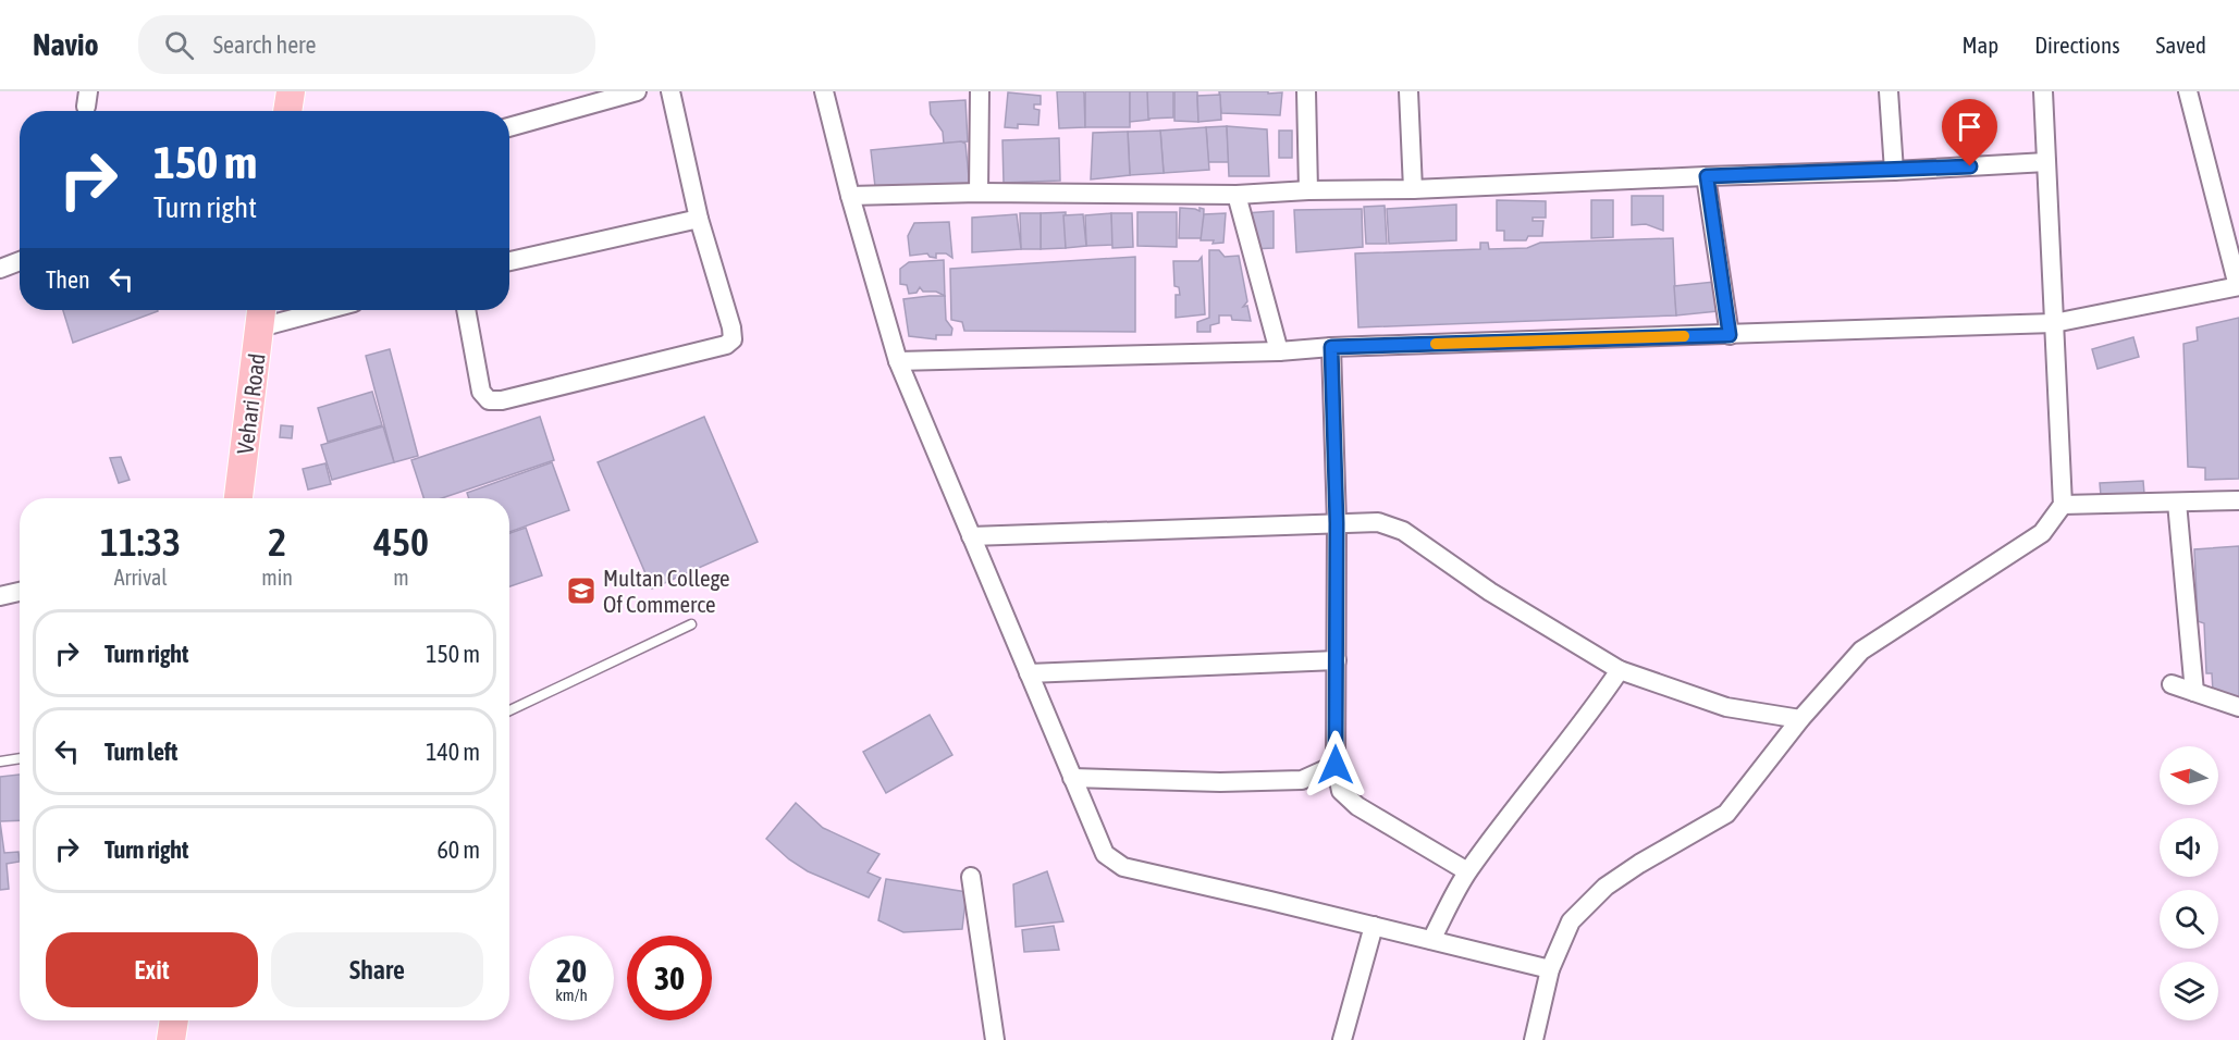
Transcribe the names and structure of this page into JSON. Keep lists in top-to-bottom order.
{
  "streets": {
    "main road": ["Vehari Road"]
  },
  "places": {
    "school or university": ["Multan College Of Commerce"]
  },
  "north": "left",
  "page": {
    "header": "Navio",
    "search": "Search here",
    "nav": ["Map", "Directions", "Saved"],
    "turn": ["150 m", "Turn right"],
    "then": "Then",
    "eta": [
      "11:33",
      "Arrival",
      "2",
      "min",
      "450",
      "m"
    ],
    "list": [
      {
        "name": "Turn right",
        "value": "150 m"
      },
      {
        "name": "Turn left",
        "value": "140 m"
      },
      {
        "name": "Turn right",
        "value": "60 m"
      }
    ],
    "buttons": ["Exit", "Share"],
    "speed": "20 km/h",
    "limit": "30"
  }
}
